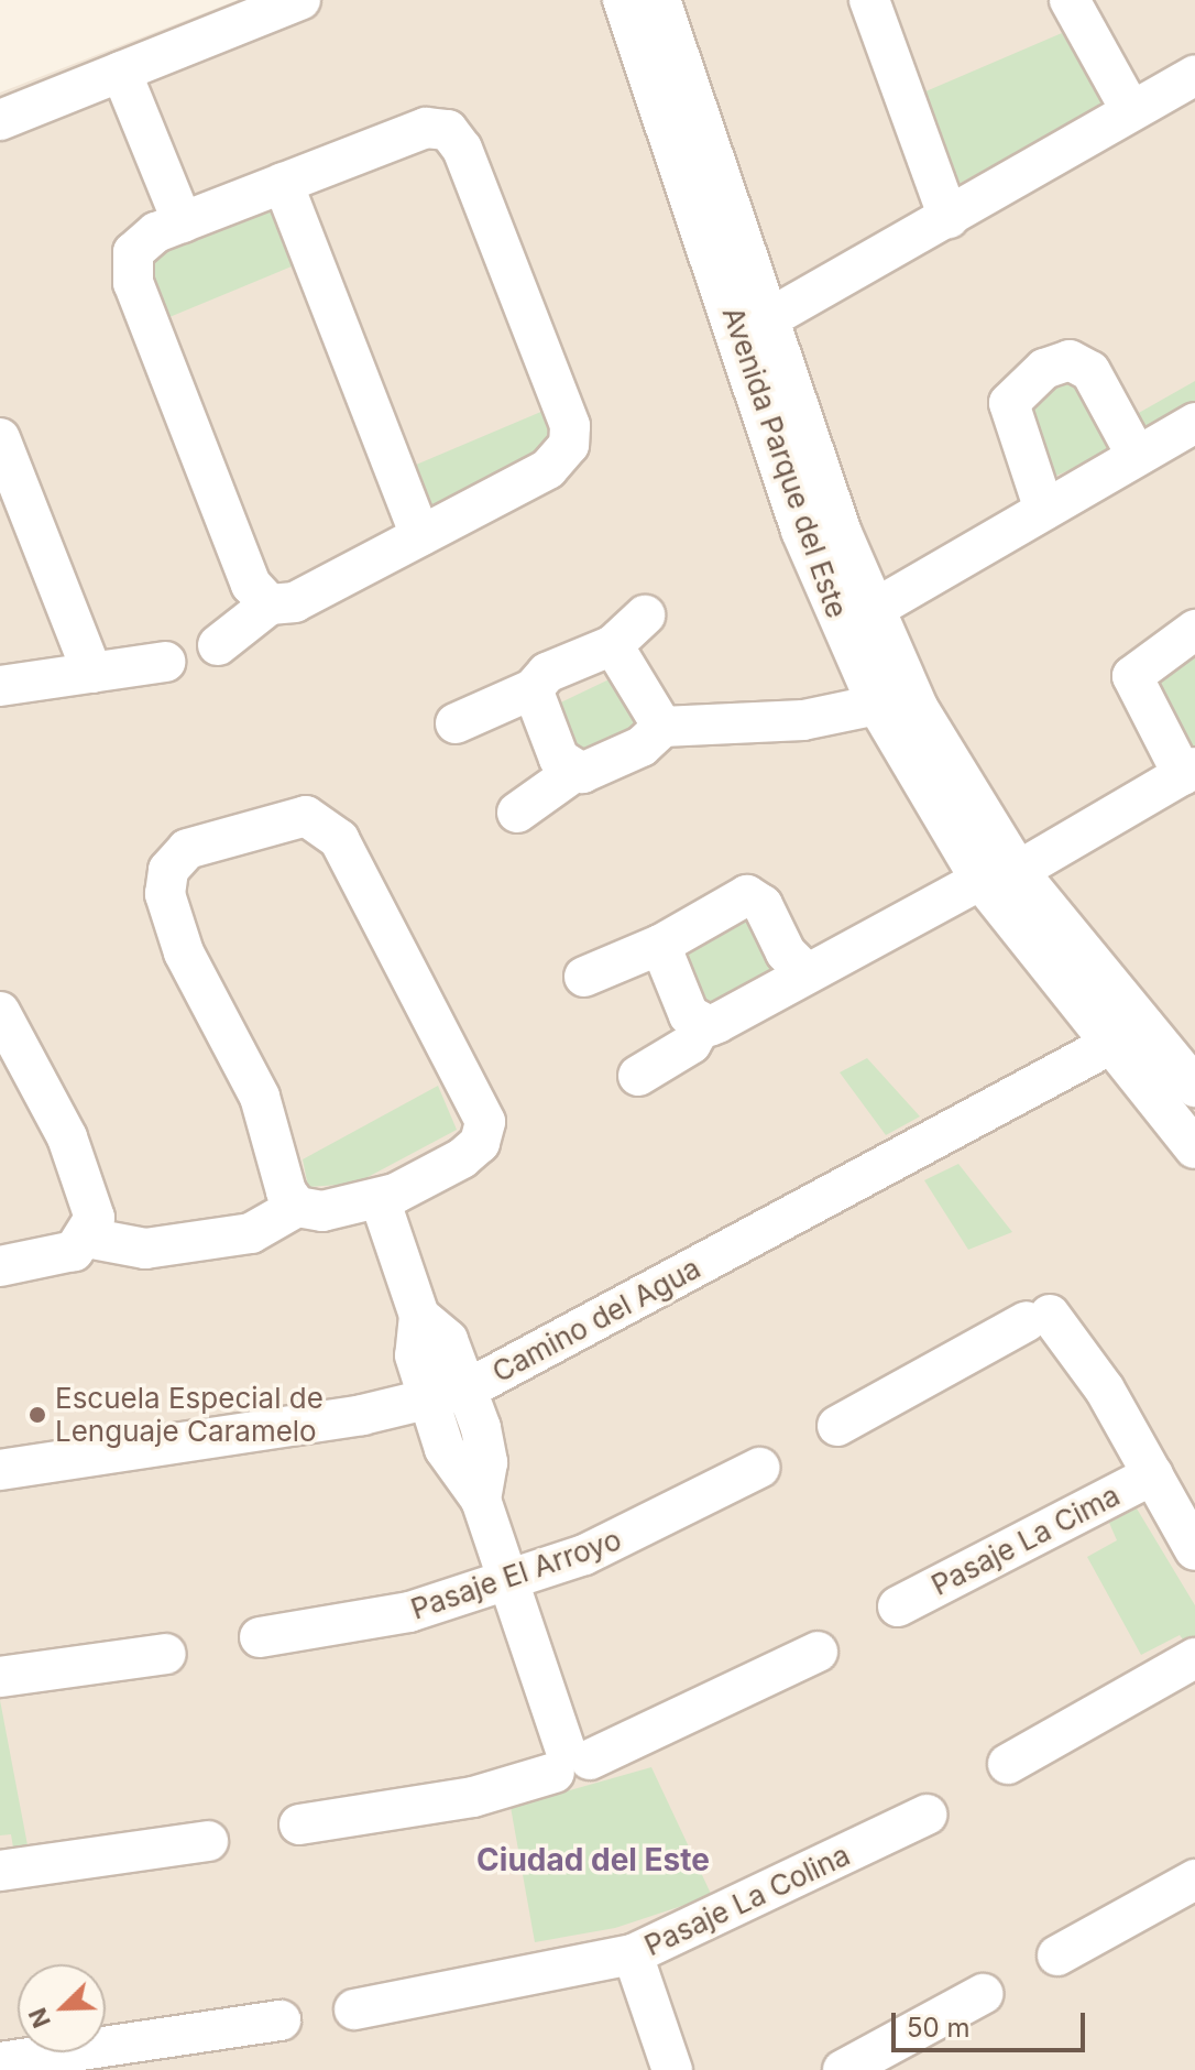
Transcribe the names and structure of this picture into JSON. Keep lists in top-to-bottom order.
{
  "streets": {
    "street": [
      "Avenida Parque del Este",
      "Camino del Agua",
      "Pasaje La Cima",
      "Pasaje El Arroyo",
      "Pasaje La Colina"
    ]
  },
  "crossings": [
    ["Avenida Parque del Este", "Camino del Agua"]
  ],
  "districts": ["Ciudad del Este"],
  "places": ["Escuela Especial de Lenguaje Caramelo"],
  "scale_bar": "50 m",
  "north": "bottom left"
}
